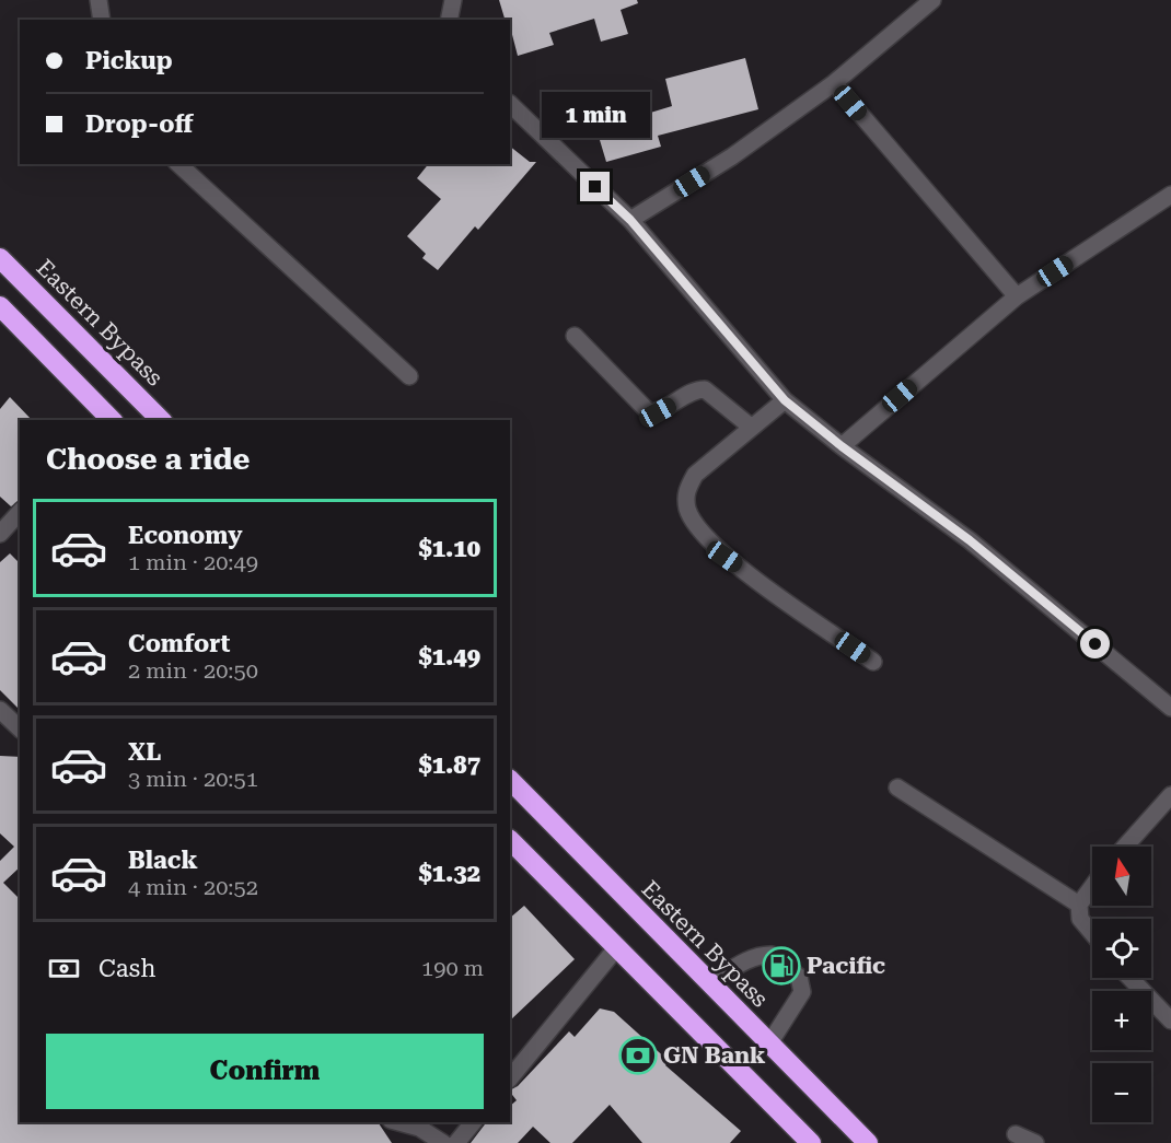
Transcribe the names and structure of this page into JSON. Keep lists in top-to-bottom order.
{
  "streets": {
    "highway": ["Eastern Bypass"]
  },
  "places": {
    "fuel station": ["Pacific"],
    "bank": ["GN Bank"]
  },
  "north": "top",
  "page": {
    "banner": ["Pickup", "Drop-off"],
    "bubble": "1 min",
    "heading": "Choose a ride",
    "list": [
      {
        "name": "Economy",
        "note": "1 min · 20:49",
        "value": "$1.10"
      },
      {
        "name": "Comfort",
        "note": "2 min · 20:50",
        "value": "$1.49"
      },
      {
        "name": "XL",
        "note": "3 min · 20:51",
        "value": "$1.87"
      },
      {
        "name": "Black",
        "note": "4 min · 20:52",
        "value": "$1.32"
      }
    ],
    "map_buttons": ["+", "−"],
    "pay": ["Cash", "190 m"],
    "buttons": "Confirm"
  }
}
